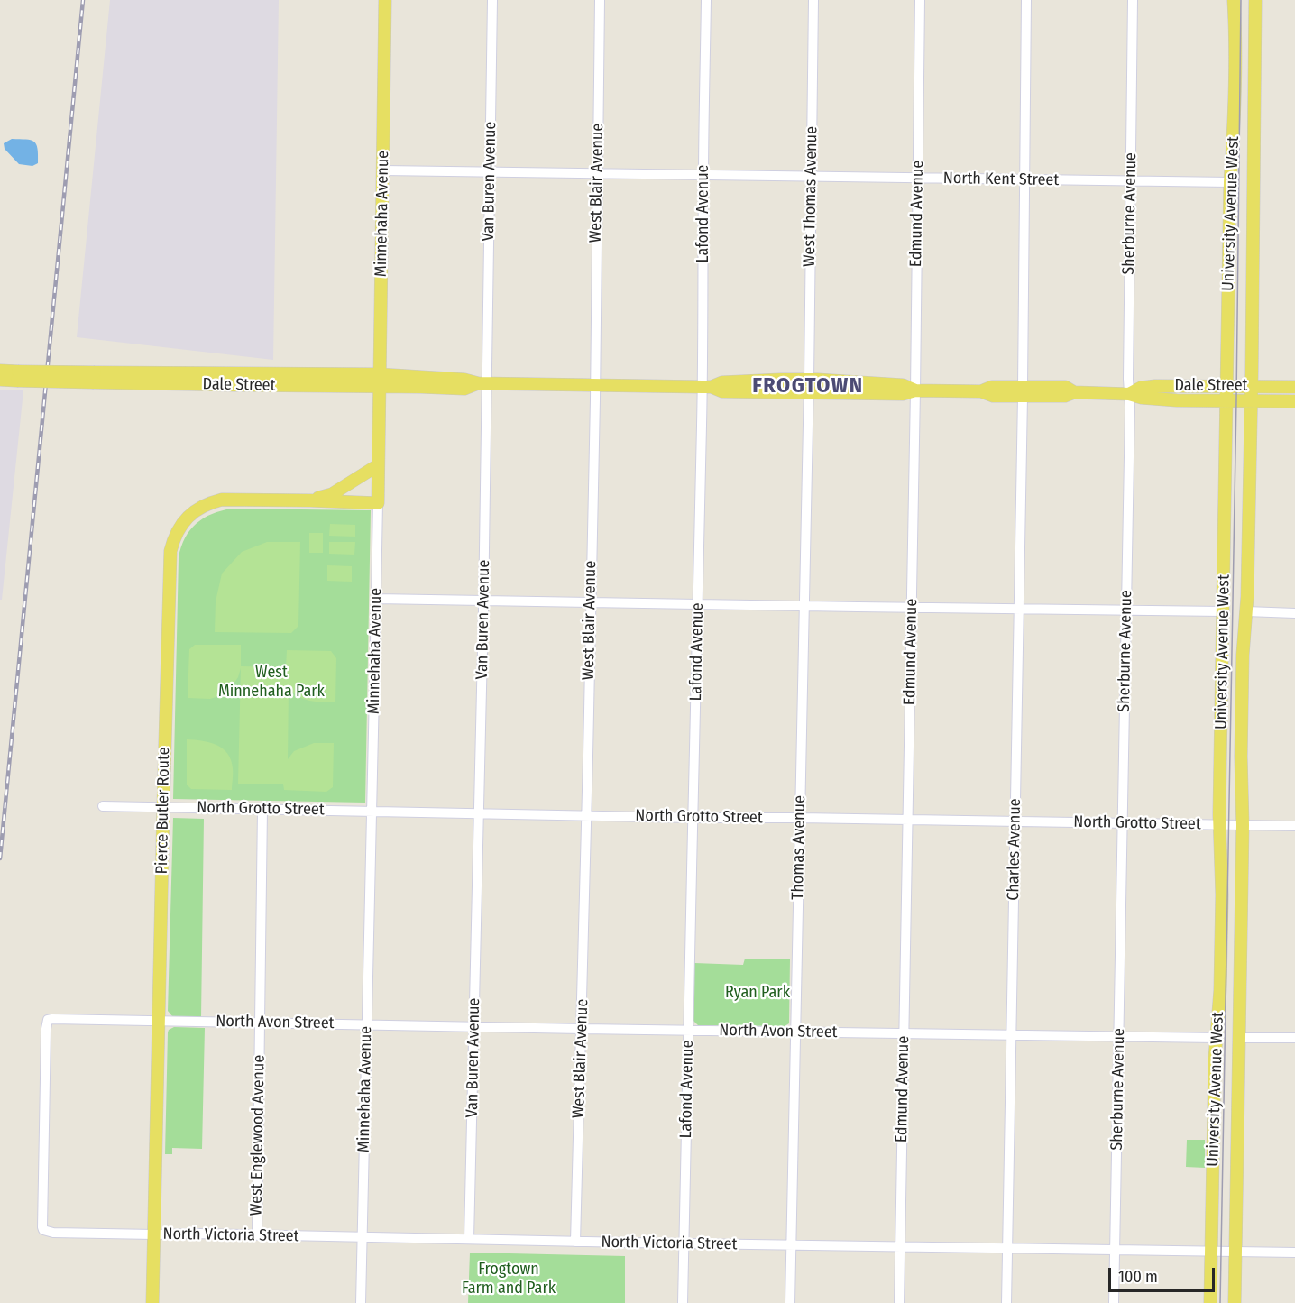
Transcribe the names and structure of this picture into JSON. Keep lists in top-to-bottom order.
{
  "streets": {
    "main road": [
      "Minnehaha Avenue",
      "University Avenue West",
      "Dale Street",
      "Pierce Butler Route"
    ],
    "street": [
      "North Kent Street",
      "Van Buren Avenue",
      "West Blair Avenue",
      "West Thomas Avenue",
      "Lafond Avenue",
      "Edmund Avenue",
      "Sherburne Avenue",
      "North Grotto Street",
      "Thomas Avenue",
      "Charles Avenue",
      "North Avon Street",
      "West Englewood Avenue",
      "North Victoria Street"
    ]
  },
  "crossings": [
    ["North Kent Street", "Van Buren Avenue"],
    ["North Kent Street", "West Blair Avenue"],
    ["North Kent Street", "West Thomas Avenue"],
    ["North Kent Street", "Minnehaha Avenue"],
    ["North Kent Street", "Lafond Avenue"],
    ["North Kent Street", "Edmund Avenue"],
    ["North Kent Street", "Sherburne Avenue"],
    ["North Kent Street", "University Avenue West"],
    ["North Kent Street", "Charles Avenue"],
    ["Van Buren Avenue", "Dale Street"],
    ["Van Buren Avenue", "North Grotto Street"],
    ["Van Buren Avenue", "North Avon Street"],
    ["Van Buren Avenue", "North Victoria Street"],
    ["West Blair Avenue", "Dale Street"],
    ["West Blair Avenue", "North Grotto Street"],
    ["West Blair Avenue", "North Avon Street"],
    ["West Blair Avenue", "North Victoria Street"],
    ["West Thomas Avenue", "Dale Street"],
    ["West Thomas Avenue", "Thomas Avenue"],
    ["Minnehaha Avenue", "Dale Street"],
    ["Minnehaha Avenue", "North Grotto Street"],
    ["Minnehaha Avenue", "Pierce Butler Route"],
    ["Minnehaha Avenue", "North Avon Street"],
    ["Minnehaha Avenue", "North Victoria Street"],
    ["Lafond Avenue", "Dale Street"],
    ["Lafond Avenue", "North Grotto Street"],
    ["Lafond Avenue", "North Avon Street"],
    ["Lafond Avenue", "North Victoria Street"],
    ["Edmund Avenue", "Dale Street"],
    ["Edmund Avenue", "North Grotto Street"],
    ["Edmund Avenue", "North Avon Street"],
    ["Edmund Avenue", "North Victoria Street"],
    ["Sherburne Avenue", "Dale Street"],
    ["Sherburne Avenue", "North Grotto Street"],
    ["Sherburne Avenue", "North Avon Street"],
    ["Sherburne Avenue", "North Victoria Street"],
    ["University Avenue West", "Dale Street"],
    ["University Avenue West", "North Grotto Street"],
    ["University Avenue West", "North Avon Street"],
    ["University Avenue West", "North Victoria Street"],
    ["Dale Street", "Thomas Avenue"],
    ["Dale Street", "Charles Avenue"],
    ["North Grotto Street", "Pierce Butler Route"],
    ["North Grotto Street", "Thomas Avenue"],
    ["North Grotto Street", "Charles Avenue"],
    ["North Grotto Street", "West Englewood Avenue"],
    ["Pierce Butler Route", "North Avon Street"],
    ["Pierce Butler Route", "North Victoria Street"],
    ["Thomas Avenue", "North Avon Street"],
    ["Thomas Avenue", "North Victoria Street"],
    ["Charles Avenue", "North Avon Street"],
    ["Charles Avenue", "North Victoria Street"],
    ["North Avon Street", "West Englewood Avenue"],
    ["North Avon Street", "North Victoria Street"],
    ["West Englewood Avenue", "North Victoria Street"]
  ],
  "districts": ["FROGTOWN"],
  "parks": ["West Minnehaha Park", "Ryan Park", "Frogtown Farm and Park"],
  "scale_bar": "100 m"
}
